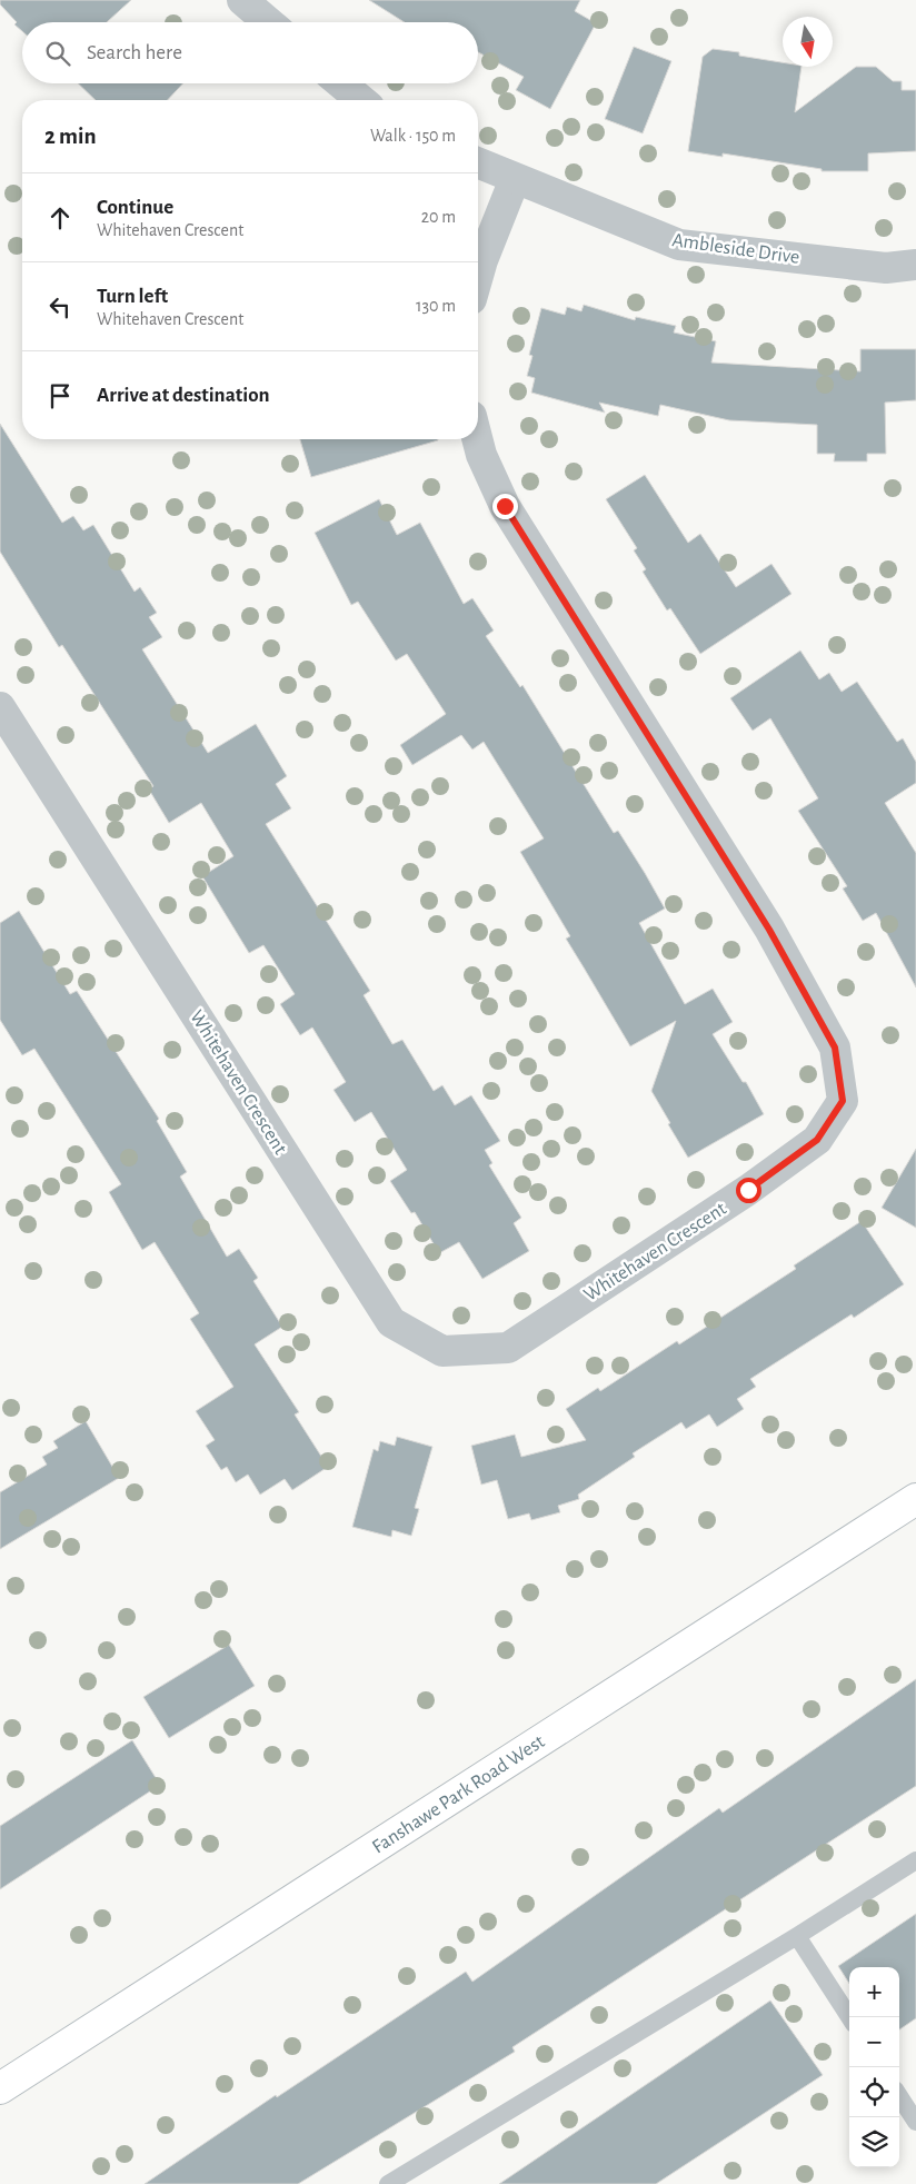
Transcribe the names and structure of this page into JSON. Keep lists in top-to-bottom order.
{
  "streets": {
    "main road": ["Fanshawe Park Road West"],
    "street": ["Ambleside Drive", "Whitehaven Crescent"]
  },
  "north": "bottom",
  "page": {
    "search": "Search here",
    "heading": ["2 min", "Walk · 150 m"],
    "list": [
      ["Continue", "Whitehaven Crescent", "20 m"],
      ["Turn left", "Whitehaven Crescent", "130 m"],
      "Arrive at destination"
    ],
    "map_buttons": ["+", "−"]
  }
}
